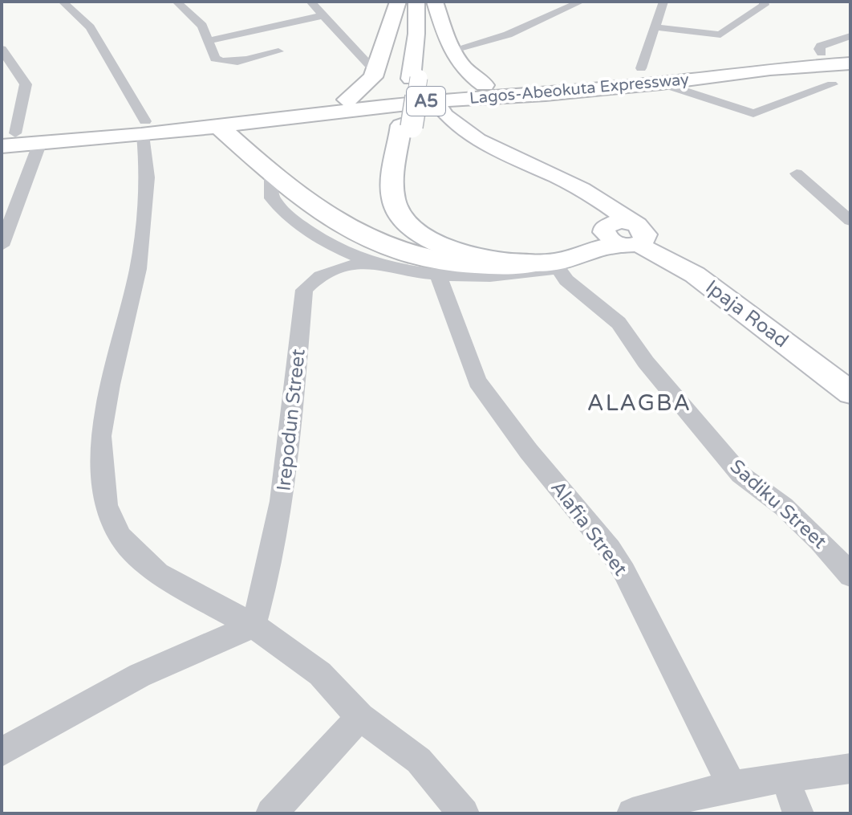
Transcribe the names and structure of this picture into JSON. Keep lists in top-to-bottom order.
{
  "streets": {
    "highway": ["Lagos-Abeokuta Expressway", "A5"],
    "main road": ["Ipaja Road"],
    "street": ["Irepodun Street", "Sadiku Street", "Alafia Street"]
  },
  "crossings": [
    ["Lagos-Abeokuta Expressway", "Ipaja Road"]
  ],
  "districts": ["ALAGBA"]
}
